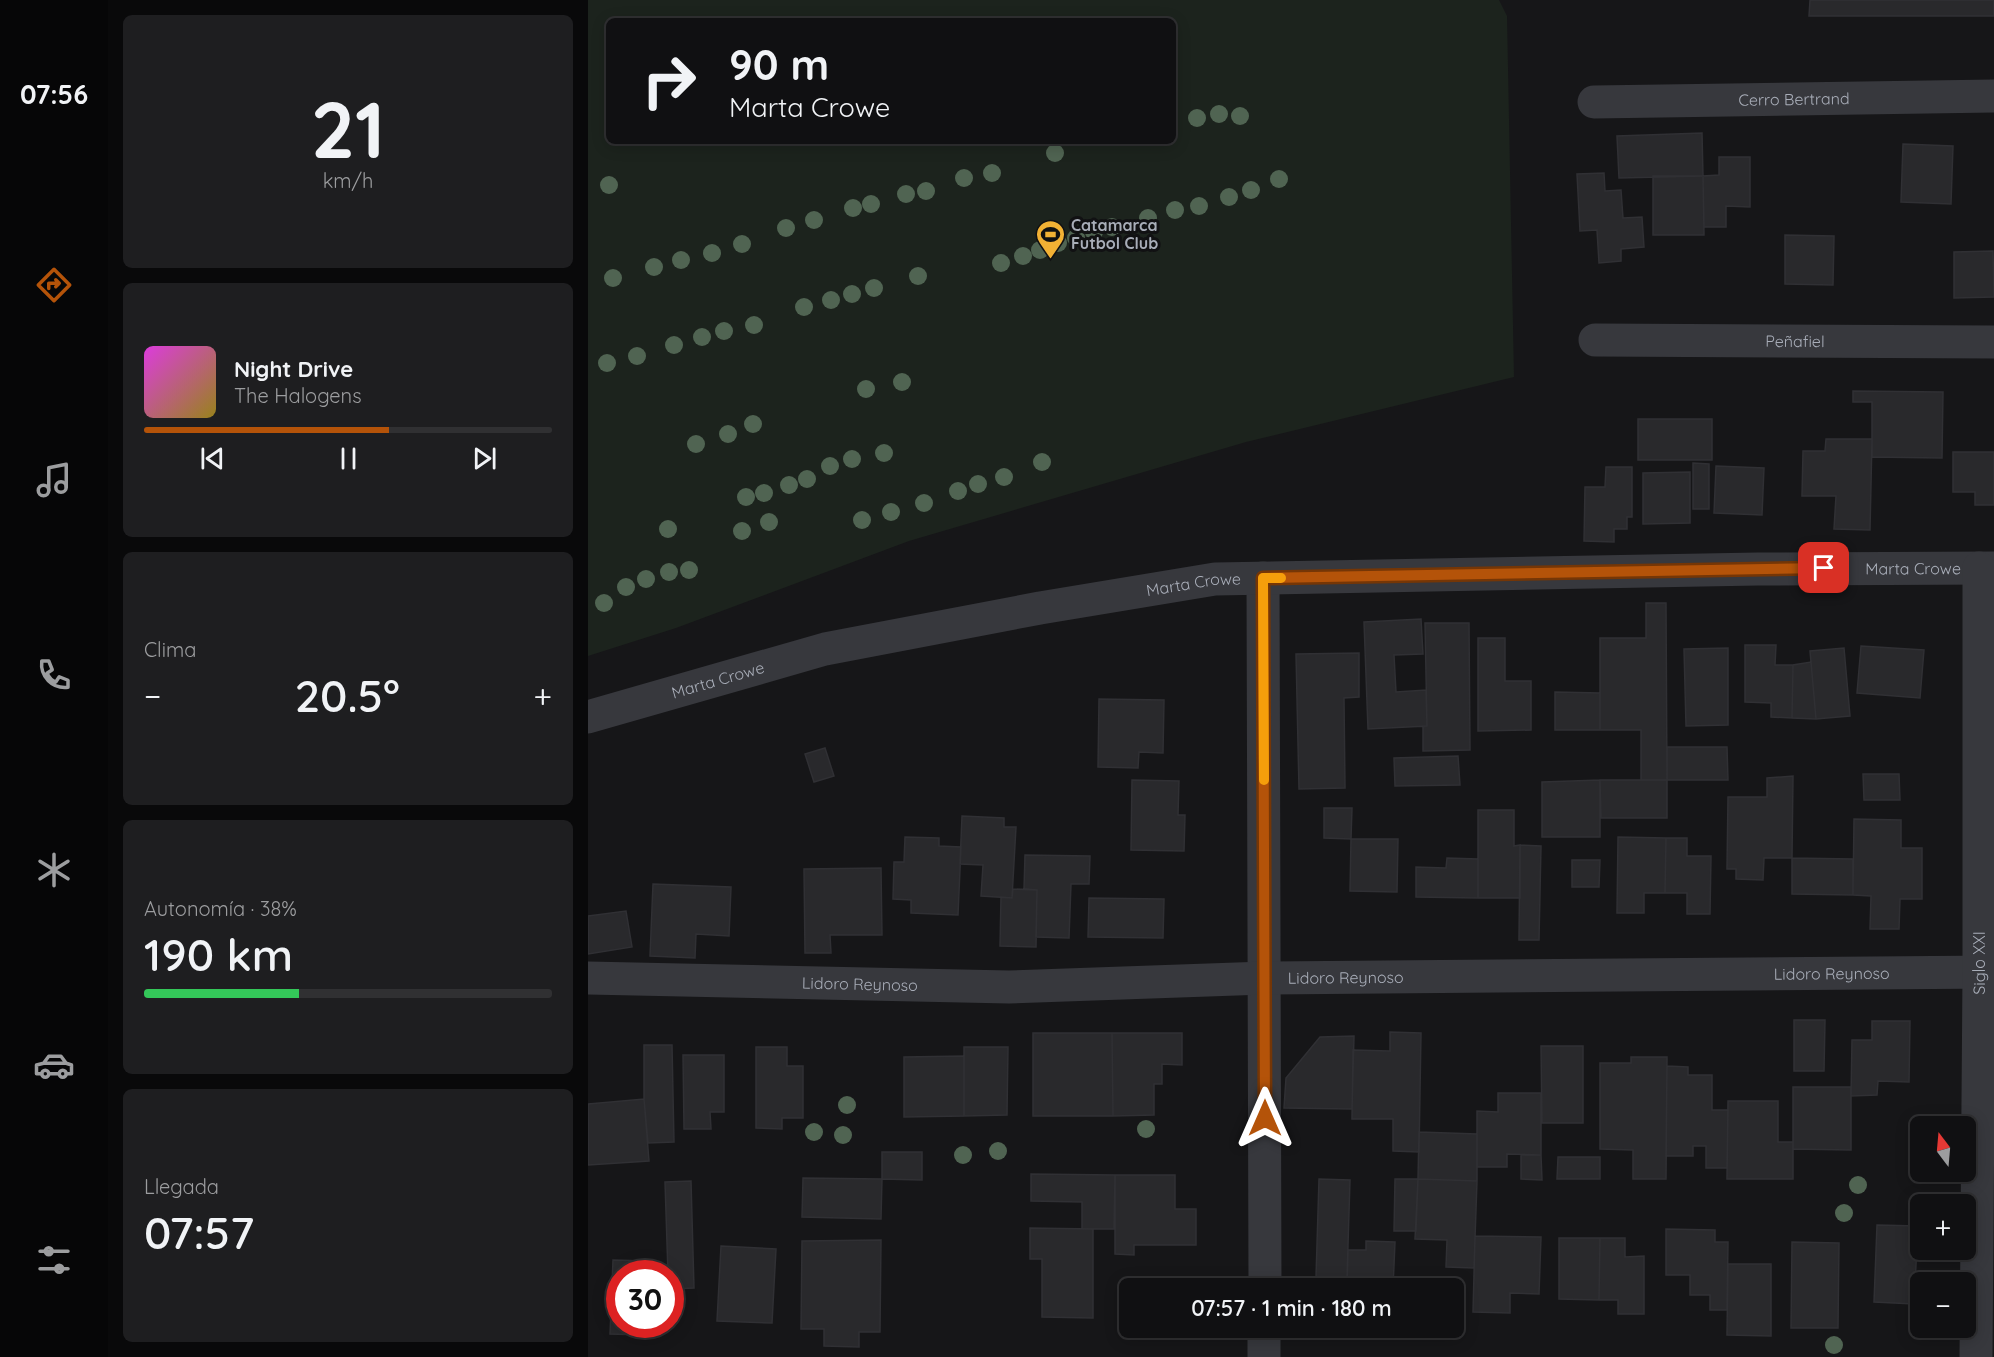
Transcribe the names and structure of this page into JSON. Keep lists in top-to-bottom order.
{
  "streets": {
    "street": [
      "Cerro Bertrand",
      "Peñafiel",
      "Marta Crowe",
      "Siglo XXI",
      "Lidoro Reynoso"
    ]
  },
  "crossings": [
    ["Marta Crowe", "Siglo XXI"],
    ["Siglo XXI", "Lidoro Reynoso"]
  ],
  "places": {
    "sports": ["Catamarca Futbol Club"]
  },
  "north": "top",
  "page": {
    "tabs": "07:56",
    "tile": [
      ["21", "km/h"],
      "Clima",
      ["Autonomía · 38%", "190 km"],
      ["Llegada", "07:57"]
    ],
    "turn": ["90 m", "Marta Crowe"],
    "song": ["Night Drive", "The Halogens"],
    "heat": ["−", "20.5°", "+"],
    "map_buttons": ["+", "−"],
    "limit": "30",
    "trip": "07:57 · 1 min · 180 m"
  }
}
